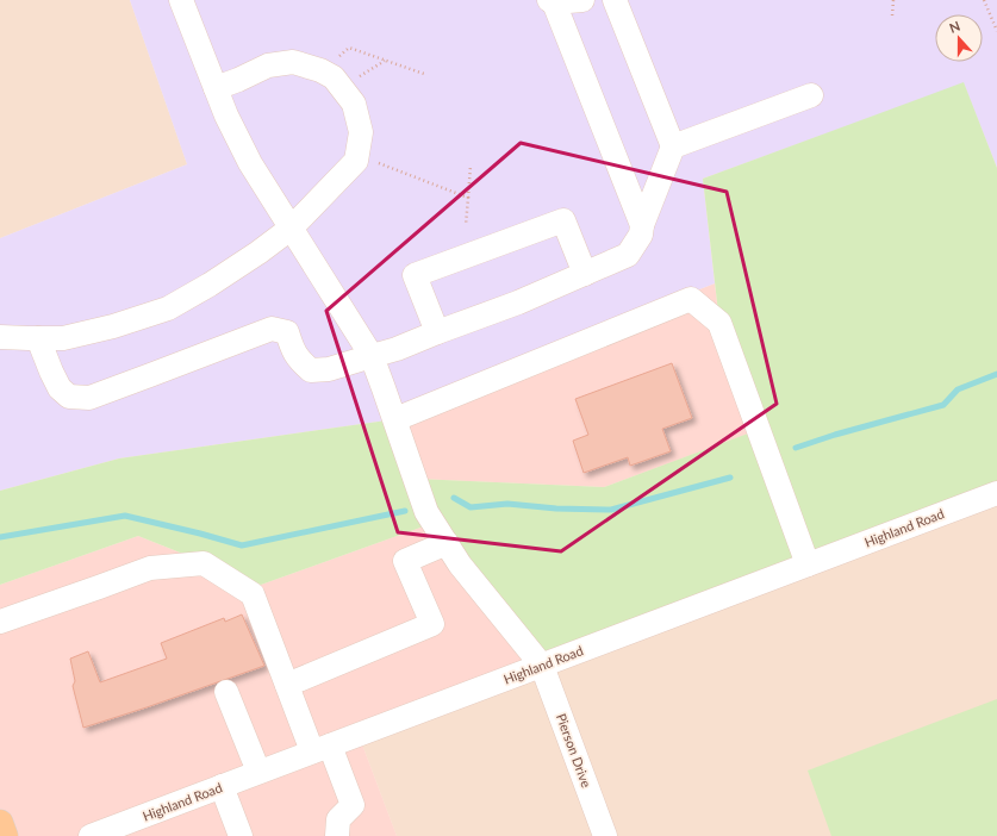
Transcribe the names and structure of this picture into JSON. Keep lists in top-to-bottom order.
{
  "streets": {
    "street": ["Highland Road", "Pierson Drive"]
  },
  "crossings": [
    ["Highland Road", "Pierson Drive"]
  ],
  "north": "top"
}
